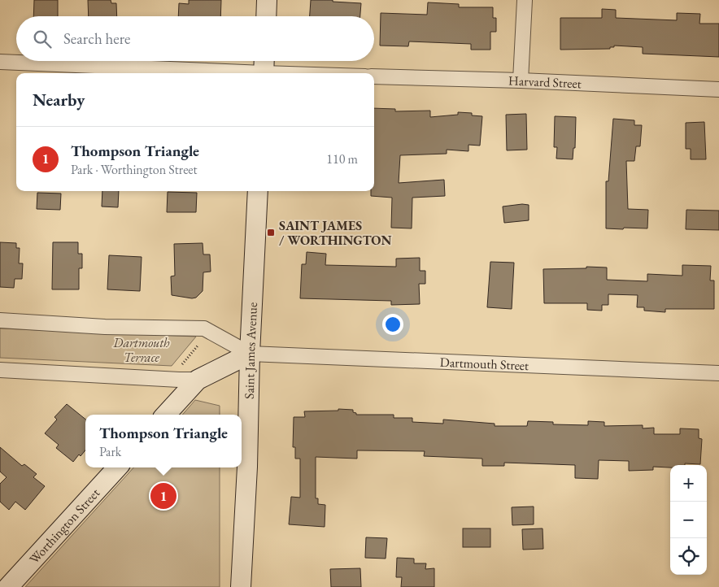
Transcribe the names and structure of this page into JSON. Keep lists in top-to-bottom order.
{
  "streets": {
    "main road": ["Saint James Avenue", "Worthington Street"],
    "street": ["Harvard Street", "Dartmouth Street"]
  },
  "crossings": [
    ["Saint James Avenue", "Dartmouth Street"]
  ],
  "parks": ["Dartmouth Terrace"],
  "places": {
    "transit": ["SAINT JAMES / WORTHINGTON"]
  },
  "page": {
    "search": "Search here",
    "heading": "Nearby",
    "list": [
      {
        "mark": "1",
        "name": "Thompson Triangle",
        "note": "Park · Worthington Street",
        "value": "110 m"
      }
    ],
    "popup": ["Thompson Triangle", "Park"],
    "map_buttons": ["+", "−"],
    "pins": "1"
  }
}
